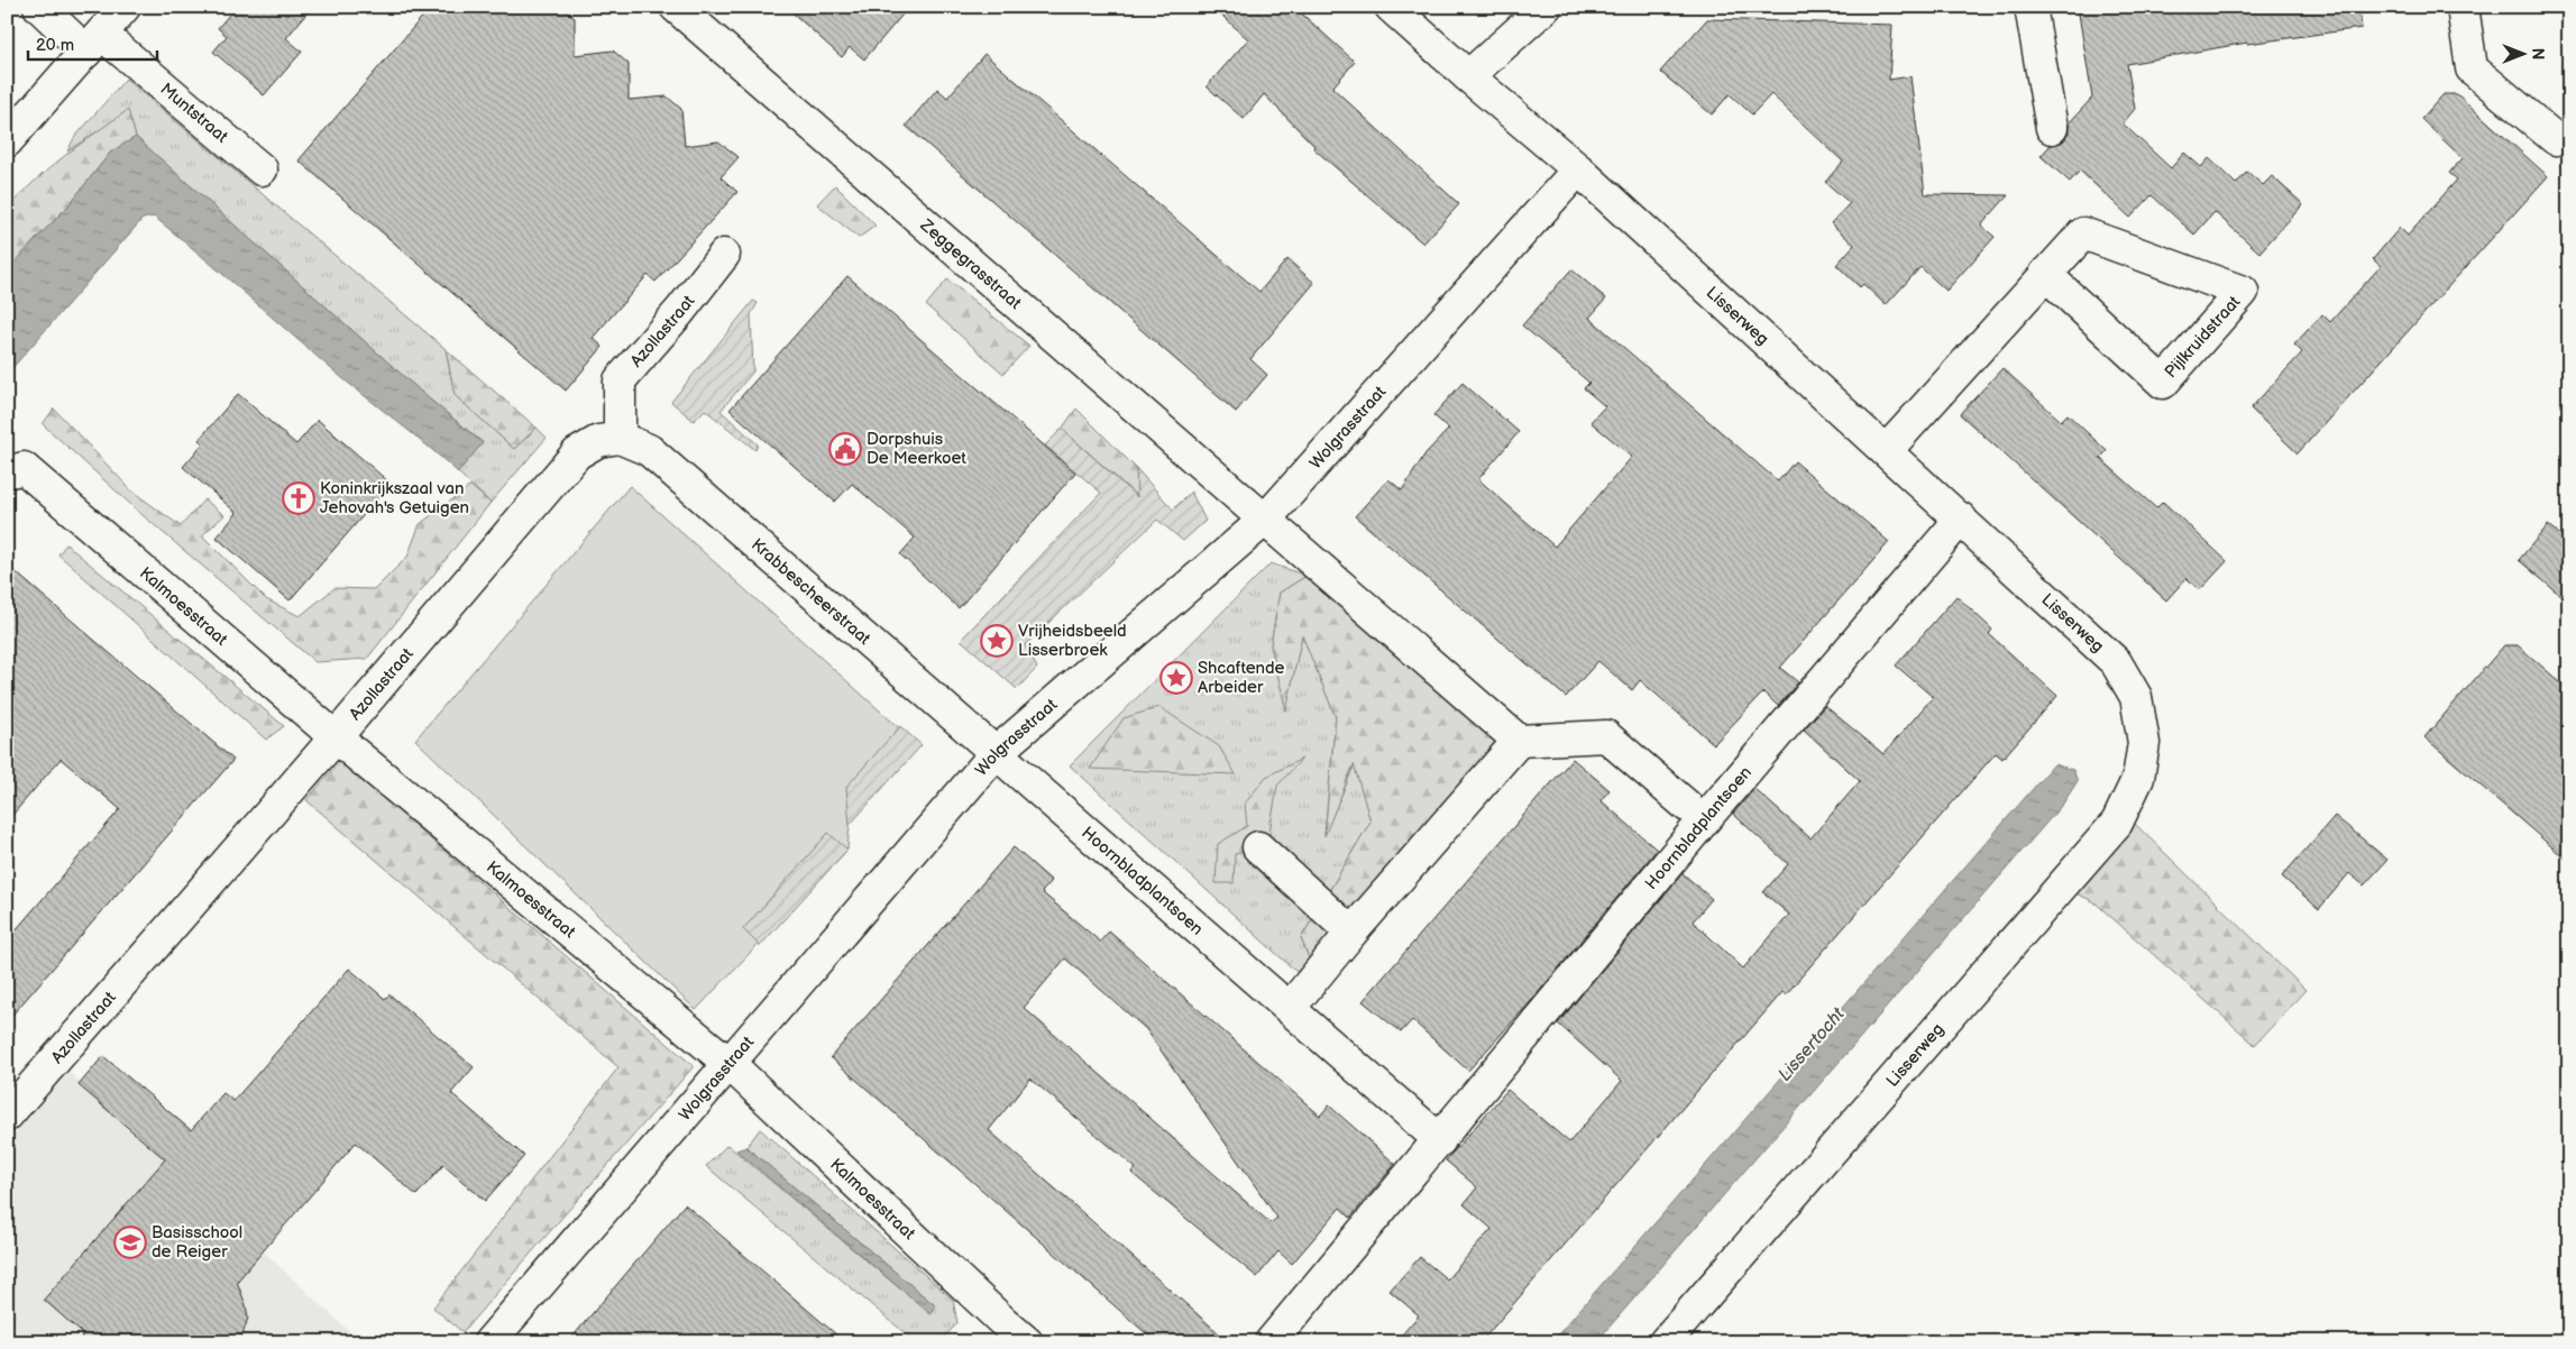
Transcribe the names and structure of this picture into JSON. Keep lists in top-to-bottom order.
{
  "streets": {
    "street": [
      "Muntstraat",
      "Zeggegrasstraat",
      "Lisserweg",
      "Azollastraat",
      "Pijlkruidstraat",
      "Wolgrasstraat",
      "Krabbescheerstraat",
      "Kalmoesstraat",
      "Hoornbladplantsoen"
    ]
  },
  "crossings": [
    ["Zeggegrasstraat", "Wolgrasstraat"],
    ["Lisserweg", "Pijlkruidstraat"],
    ["Lisserweg", "Wolgrasstraat"],
    ["Lisserweg", "Hoornbladplantsoen"],
    ["Azollastraat", "Krabbescheerstraat"],
    ["Azollastraat", "Kalmoesstraat"],
    ["Wolgrasstraat", "Krabbescheerstraat"],
    ["Wolgrasstraat", "Kalmoesstraat"],
    ["Wolgrasstraat", "Hoornbladplantsoen"],
    ["Krabbescheerstraat", "Hoornbladplantsoen"]
  ],
  "water": ["Lissertocht"],
  "places": {
    "public building": ["Dorpshuis De Meerkoet"],
    "church": ["Koninkrijkszaal van Jehovah's Getuigen"],
    "place": ["Vrijheidsbeeld Lisserbroek", "Shcaftende Arbeider"],
    "school or university": ["Basisschool de Reiger"]
  },
  "scale_bar": "20 m",
  "north": "right"
}
